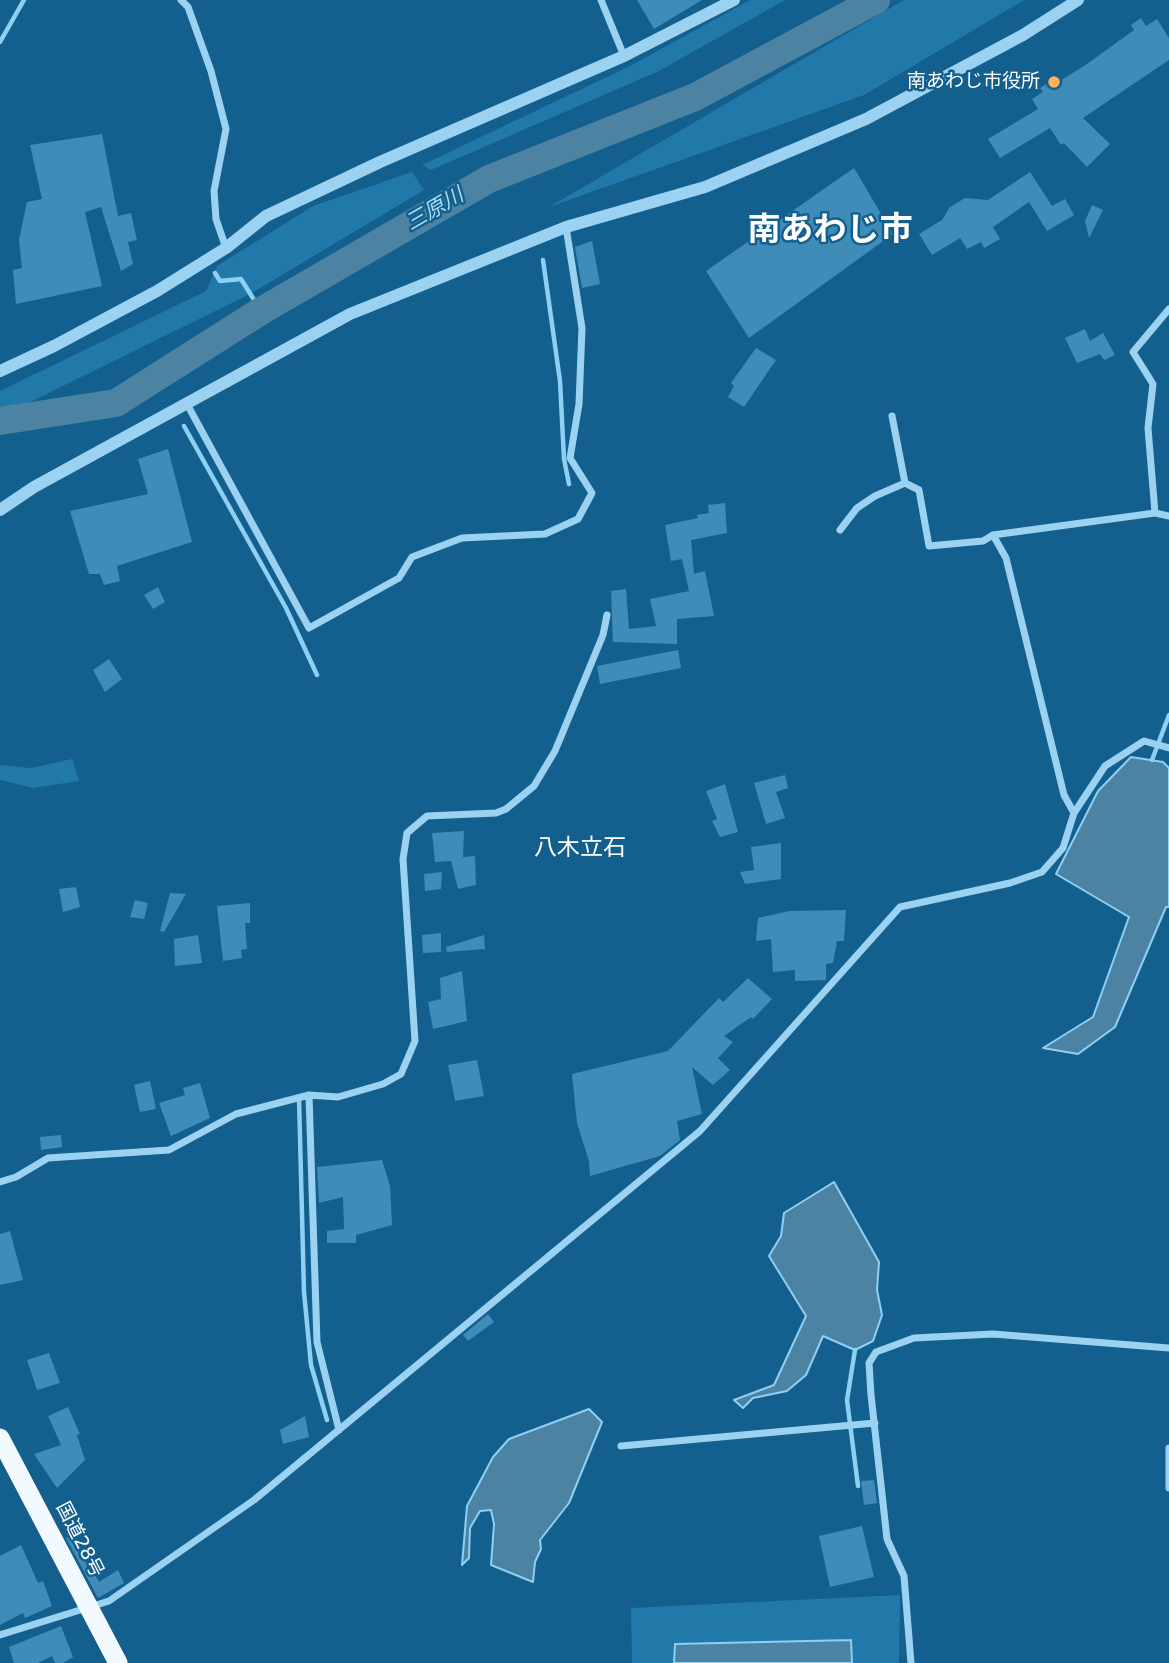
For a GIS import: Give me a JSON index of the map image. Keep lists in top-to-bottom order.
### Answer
{
  "streets": {
    "highway": ["国道28号"]
  },
  "districts": ["南あわじ市", "八木立石"],
  "water": ["三原川"],
  "places": ["南あわじ市役所"]
}
